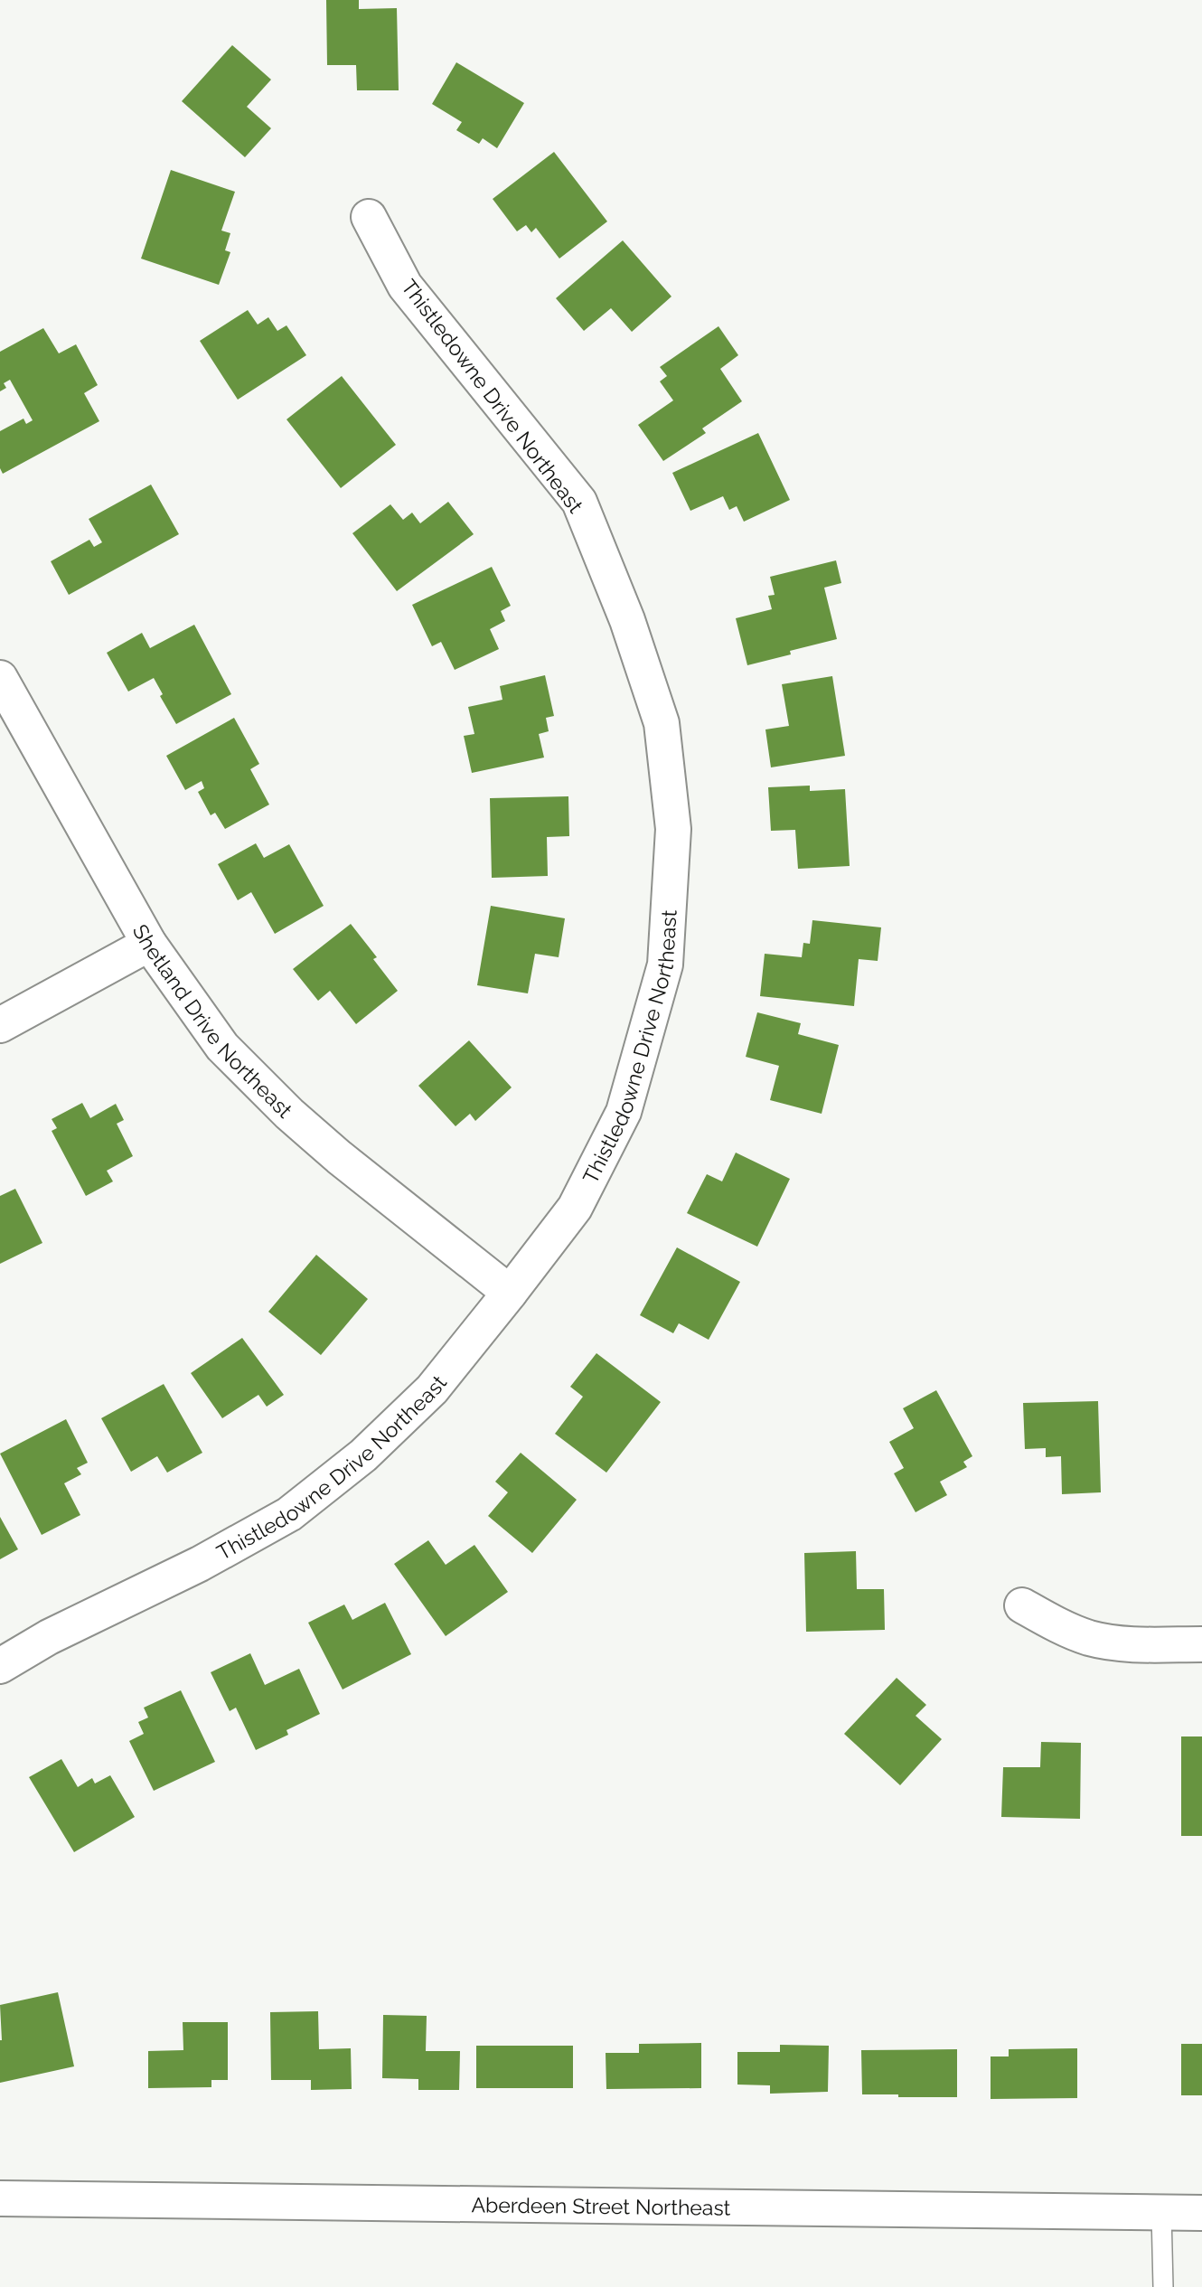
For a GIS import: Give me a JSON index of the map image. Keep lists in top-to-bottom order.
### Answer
{
  "streets": {
    "street": ["Thistledowne Drive Northeast", "Shetland Drive Northeast", "Aberdeen Street Northeast"]
  },
  "crossings": [
    ["Thistledowne Drive Northeast", "Shetland Drive Northeast"]
  ]
}
